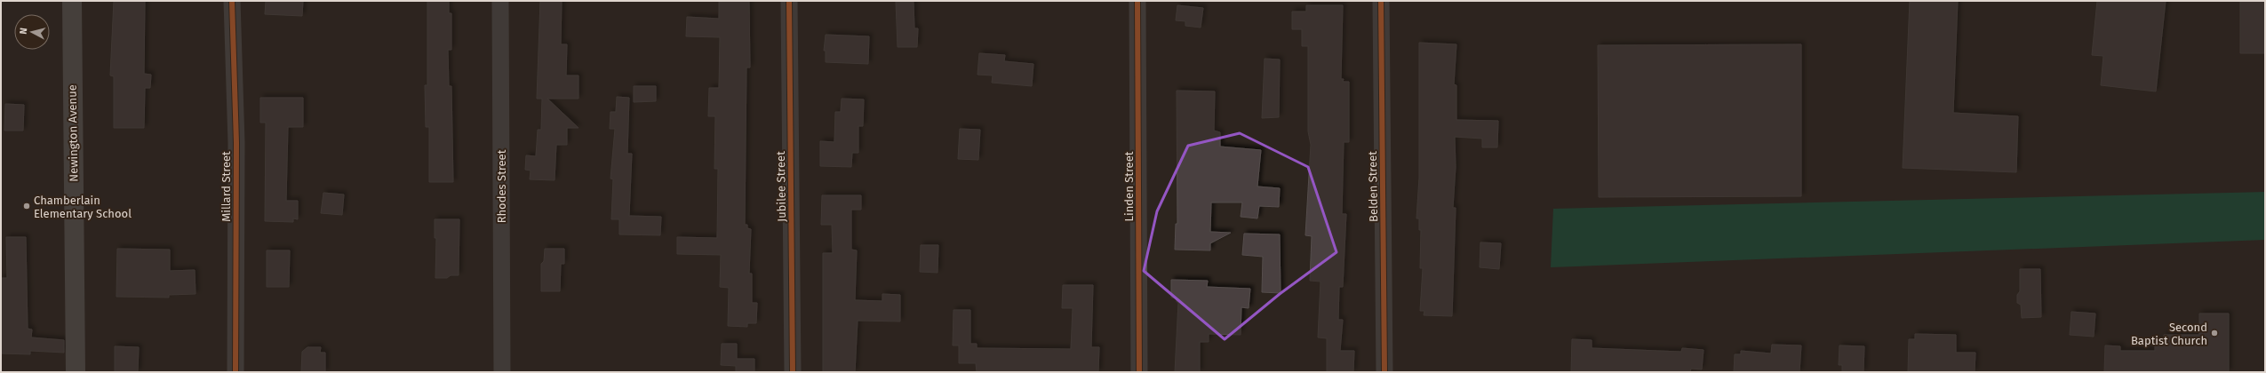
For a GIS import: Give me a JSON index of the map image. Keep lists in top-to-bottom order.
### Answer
{
  "streets": {
    "main road": ["Newington Avenue"],
    "street": [
      "Millard Street",
      "Rhodes Street",
      "Jubilee Street",
      "Linden Street",
      "Belden Street"
    ]
  },
  "places": ["Chamberlain Elementary School", "Second Baptist Church"],
  "north": "left"
}
